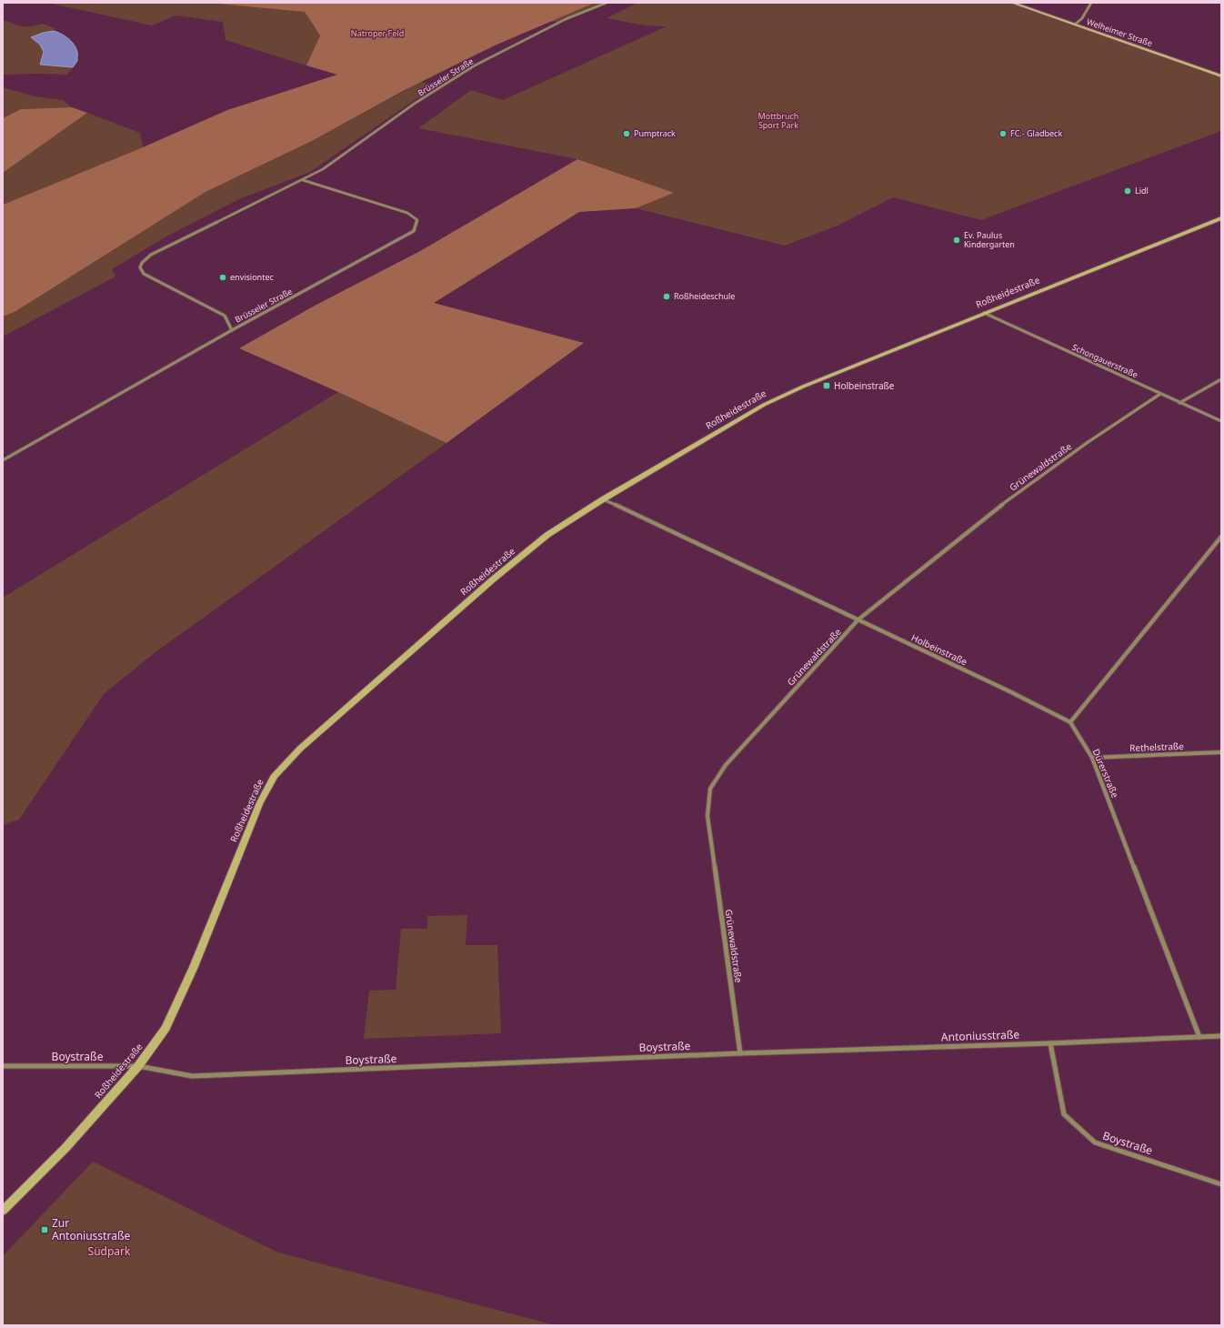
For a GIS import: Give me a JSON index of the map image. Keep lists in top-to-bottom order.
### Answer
{
  "streets": {
    "street": [
      "Welheimer Straße",
      "Brüsseler Straße",
      "Roßheidestraße",
      "Schongauerstraße",
      "Grünewaldstraße",
      "Holbeinstraße",
      "Rethelstraße",
      "Dürerstraße",
      "Antoniusstraße",
      "Boystraße"
    ]
  },
  "crossings": [
    ["Roßheidestraße", "Schongauerstraße"],
    ["Roßheidestraße", "Holbeinstraße"],
    ["Roßheidestraße", "Boystraße"],
    ["Schongauerstraße", "Grünewaldstraße"],
    ["Grünewaldstraße", "Holbeinstraße"],
    ["Grünewaldstraße", "Antoniusstraße"],
    ["Grünewaldstraße", "Boystraße"],
    ["Holbeinstraße", "Dürerstraße"],
    ["Rethelstraße", "Dürerstraße"],
    ["Dürerstraße", "Antoniusstraße"],
    ["Antoniusstraße", "Boystraße"]
  ],
  "parks": ["Natroper Feld", "Mottbruch Sport Park", "Südpark"],
  "places": {
    "other": [
      "Pumptrack",
      "FC.- Gladbeck",
      "Lidl",
      "Ev. Paulus Kindergarten",
      "envisiontec",
      "Roßheideschule"
    ],
    "transit": ["Holbeinstraße", "Zur Antoniusstraße"]
  }
}
